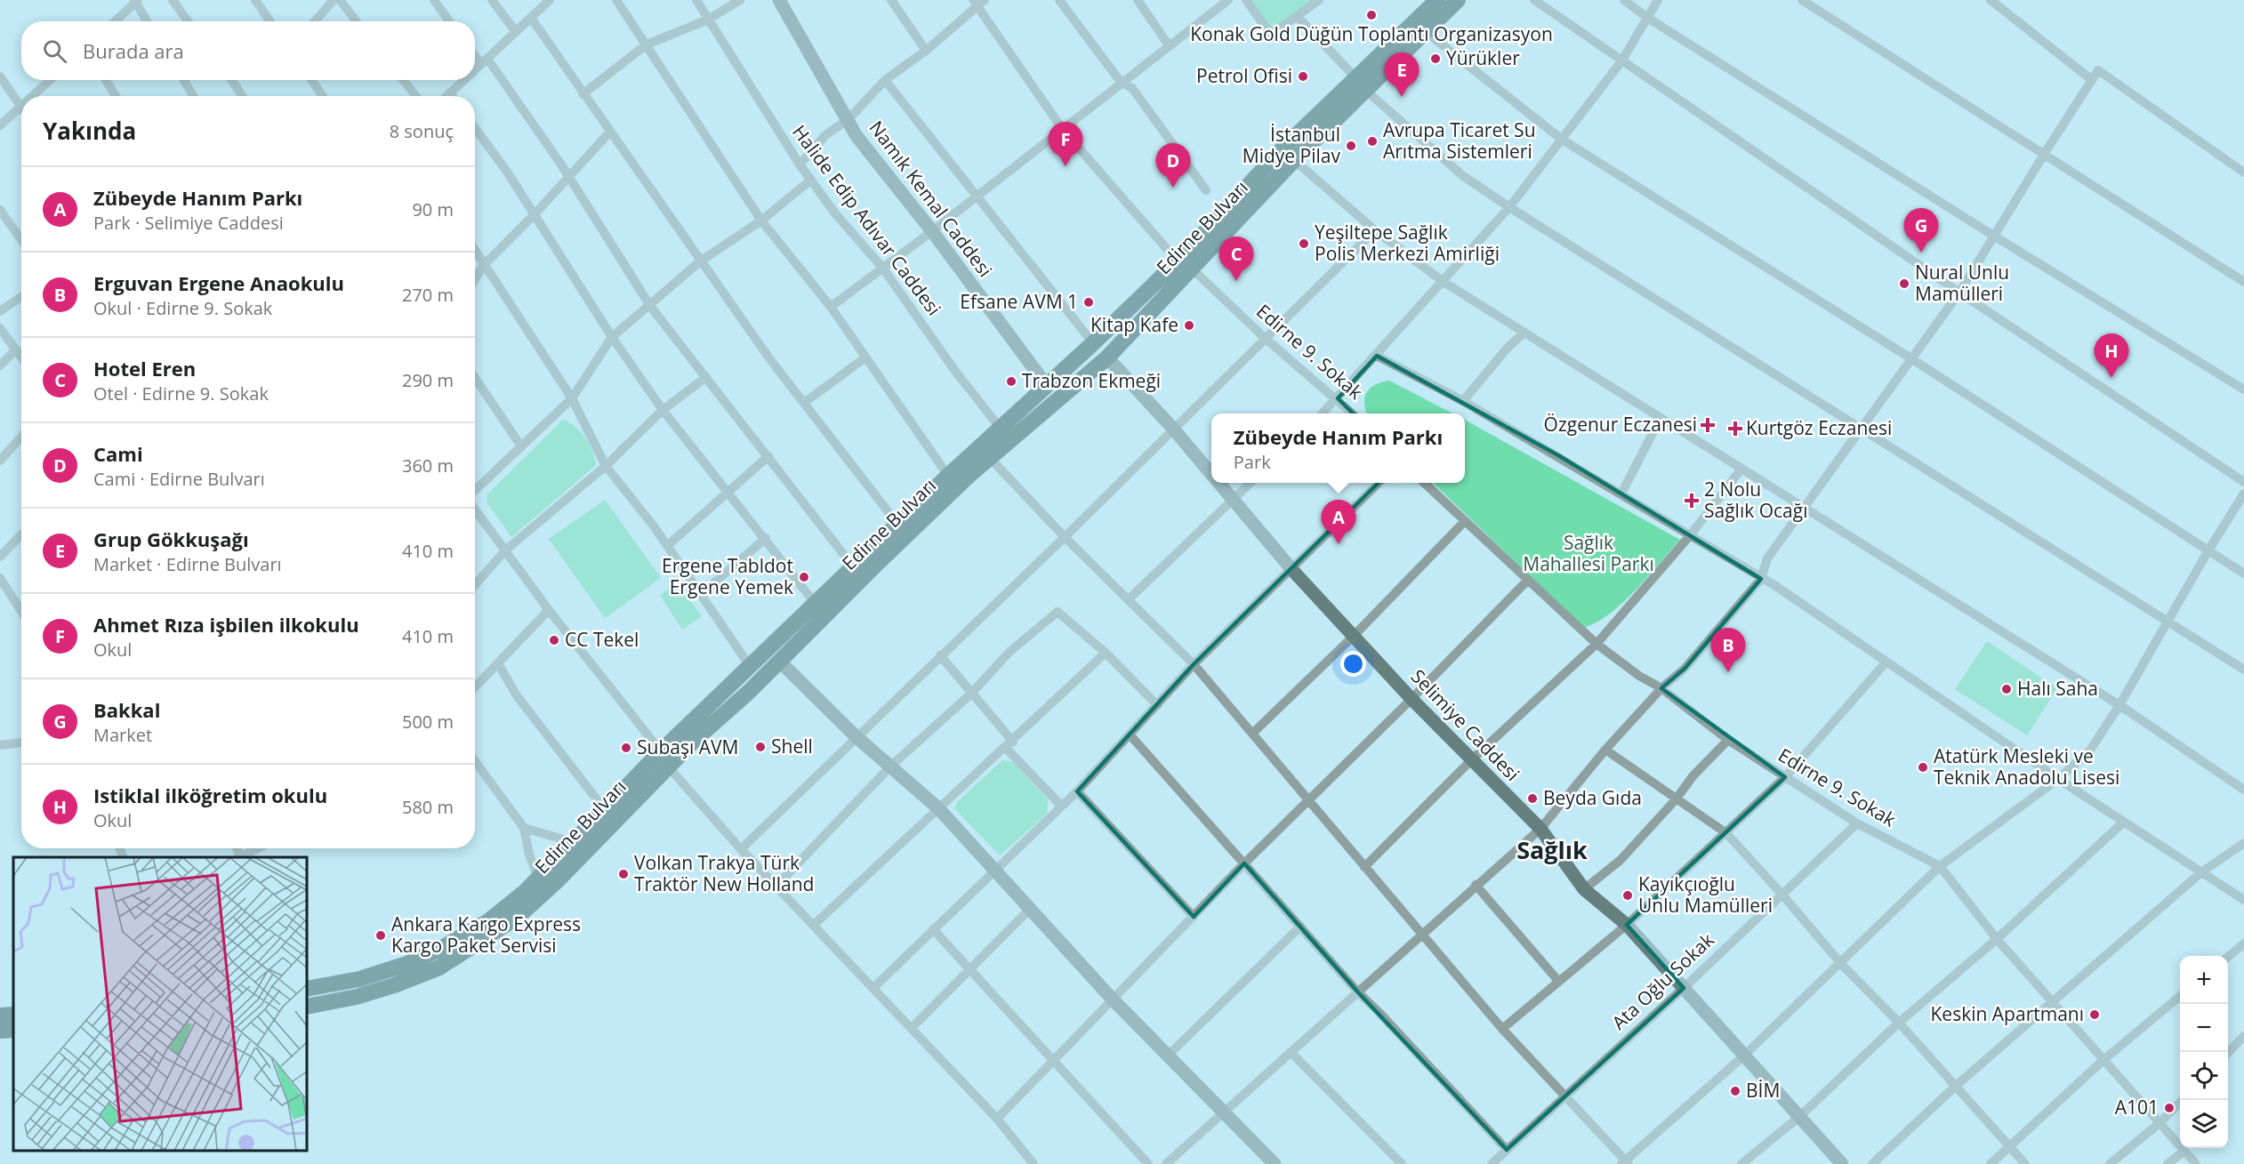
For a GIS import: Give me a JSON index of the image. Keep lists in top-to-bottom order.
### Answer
{
  "streets": {
    "highway": ["Edirne Bulvarı"],
    "street": [
      "Namık Kemal Caddesi",
      "Halide Edip Adıvar Caddesi",
      "Edirne 9. Sokak",
      "Selimiye Caddesi",
      "Ata Oğlu Sokak"
    ]
  },
  "crossings": [
    ["Namık Kemal Caddesi", "Edirne Bulvarı"],
    ["Halide Edip Adıvar Caddesi", "Edirne Bulvarı"],
    ["Edirne Bulvarı", "Edirne 9. Sokak"],
    ["Edirne Bulvarı", "Selimiye Caddesi"],
    ["Edirne 9. Sokak", "Ata Oğlu Sokak"],
    ["Selimiye Caddesi", "Ata Oğlu Sokak"]
  ],
  "districts": ["Sağlık"],
  "parks": ["Sağlık Mahallesi Parkı"],
  "places": {
    "other": [
      "Konak Gold Düğün Toplantı Organizasyon",
      "Yürükler",
      "Petrol Ofisi",
      "Avrupa Ticaret Su Arıtma Sistemleri",
      "İstanbul Midye Pilav",
      "Yeşiltepe Sağlık Polis Merkezi Amirliği",
      "Nural Unlu Mamülleri",
      "Efsane AVM 1",
      "Kitap Kafe",
      "Trabzon Ekmeği",
      "Ergene Tabldot Ergene Yemek",
      "CC Tekel",
      "Halı Saha",
      "Shell",
      "Subaşı AVM",
      "Atatürk Mesleki ve Teknik Anadolu Lisesi",
      "Beyda Gıda",
      "Volkan Trakya Türk Traktör New Holland",
      "Kayıkçıoğlu Unlu Mamülleri",
      "Ankara Kargo Express Kargo Paket Servisi",
      "Keskin Apartmanı",
      "BİM",
      "A101"
    ],
    "health": ["Özgenur Eczanesi", "Kurtgöz Eczanesi", "2 Nolu Sağlık Ocağı"]
  },
  "page": {
    "search": "Burada ara",
    "pins": [
      "E",
      "F",
      "D",
      "G",
      "C",
      "H",
      "A",
      "B"
    ],
    "heading": ["Yakında", "8 sonuç"],
    "list": [
      {
        "mark": "A",
        "name": "Zübeyde Hanım Parkı",
        "note": "Park · Selimiye Caddesi",
        "value": "90 m"
      },
      {
        "mark": "B",
        "name": "Erguvan Ergene Anaokulu",
        "note": "Okul · Edirne 9. Sokak",
        "value": "270 m"
      },
      {
        "mark": "C",
        "name": "Hotel Eren",
        "note": "Otel · Edirne 9. Sokak",
        "value": "290 m"
      },
      {
        "mark": "D",
        "name": "Cami",
        "note": "Cami · Edirne Bulvarı",
        "value": "360 m"
      },
      {
        "mark": "E",
        "name": "Grup Gökkuşağı",
        "note": "Market · Edirne Bulvarı",
        "value": "410 m"
      },
      {
        "mark": "F",
        "name": "Ahmet Rıza işbilen ilkokulu",
        "note": "Okul",
        "value": "410 m"
      },
      {
        "mark": "G",
        "name": "Bakkal",
        "note": "Market",
        "value": "500 m"
      },
      {
        "mark": "H",
        "name": "Istiklal ilköğretim okulu",
        "note": "Okul",
        "value": "580 m"
      }
    ],
    "popup": ["Zübeyde Hanım Parkı", "Park"],
    "map_buttons": ["+", "−"]
  }
}
